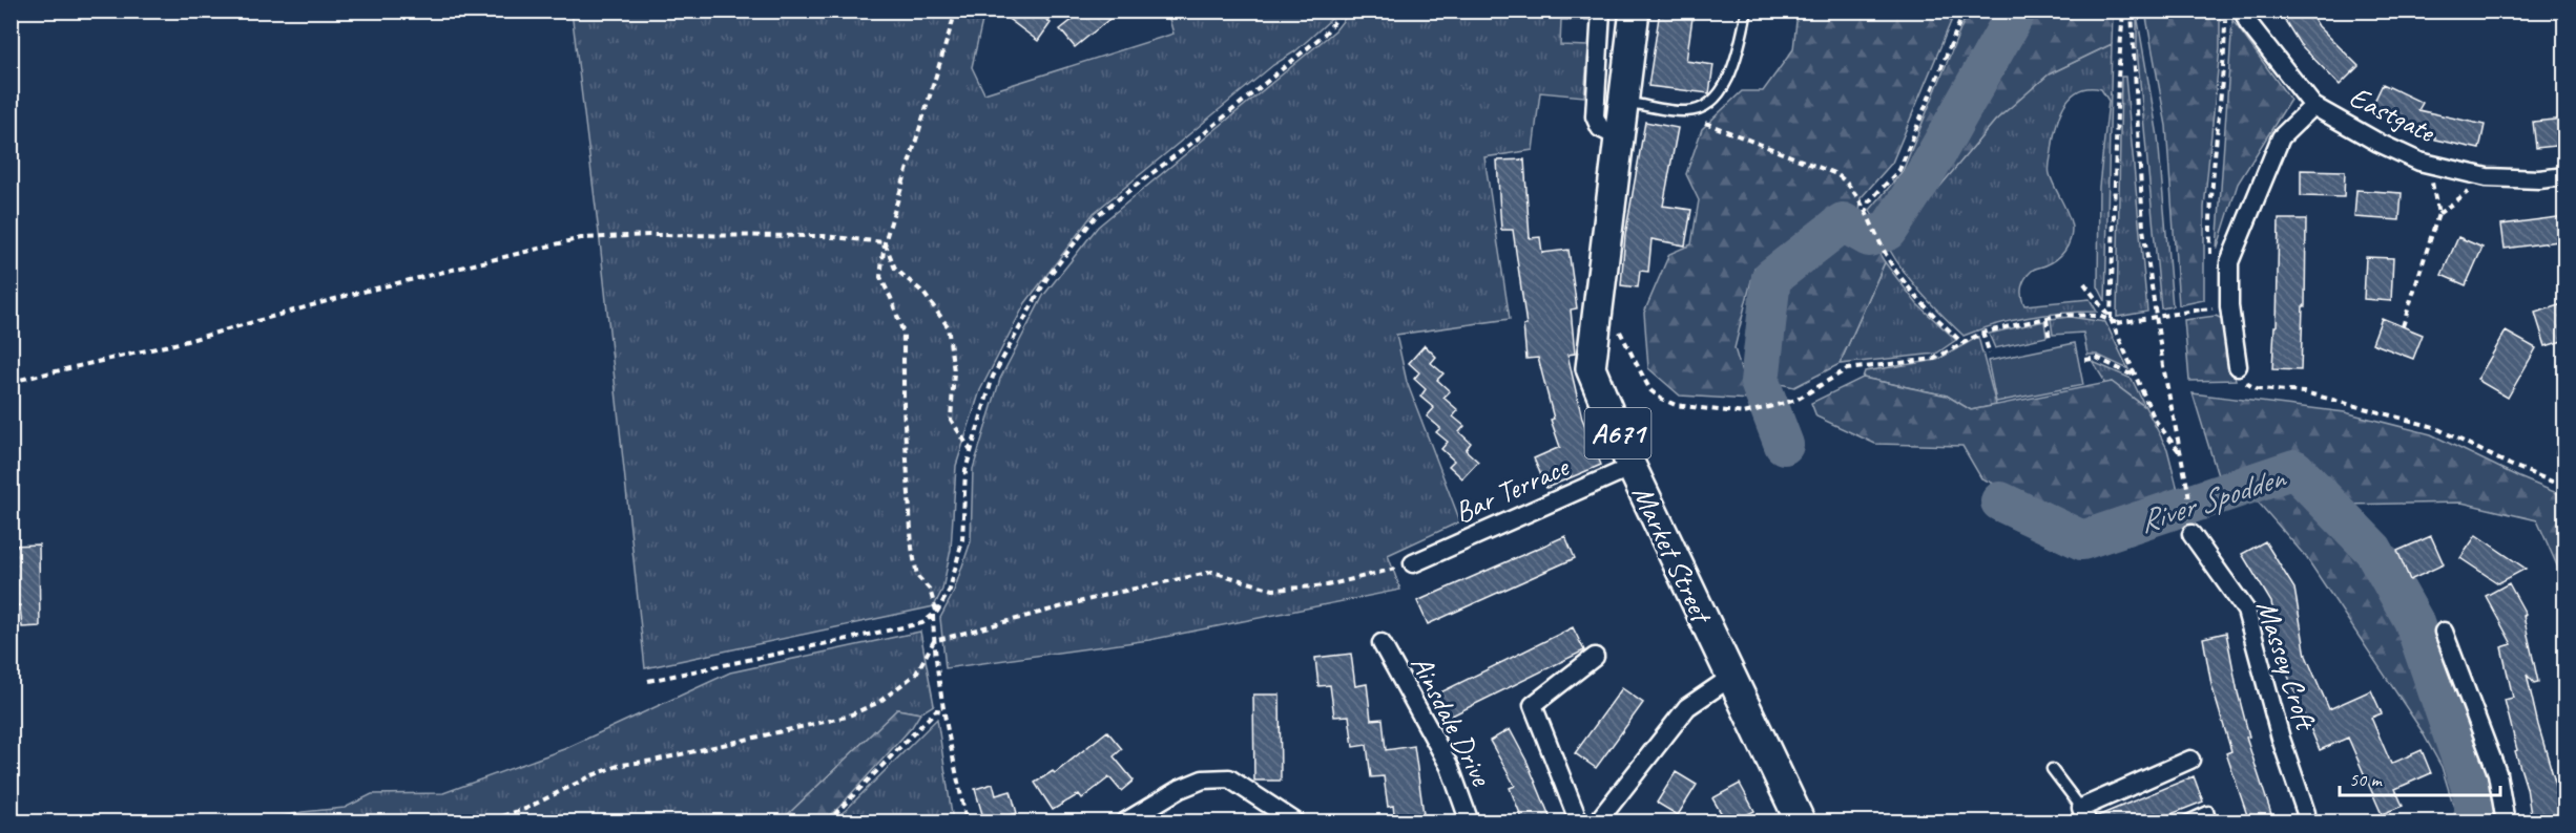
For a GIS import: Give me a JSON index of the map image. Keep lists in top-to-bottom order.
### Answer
{
  "streets": {
    "main road": ["A671", "Market Street"],
    "street": [
      "Eastgate",
      "Bar Terrace",
      "Massey Croft",
      "Ainsdale Drive"
    ]
  },
  "crossings": [
    ["Bar Terrace", "Market Street"]
  ],
  "water": ["River Spodden"],
  "scale_bar": "50 m"
}
